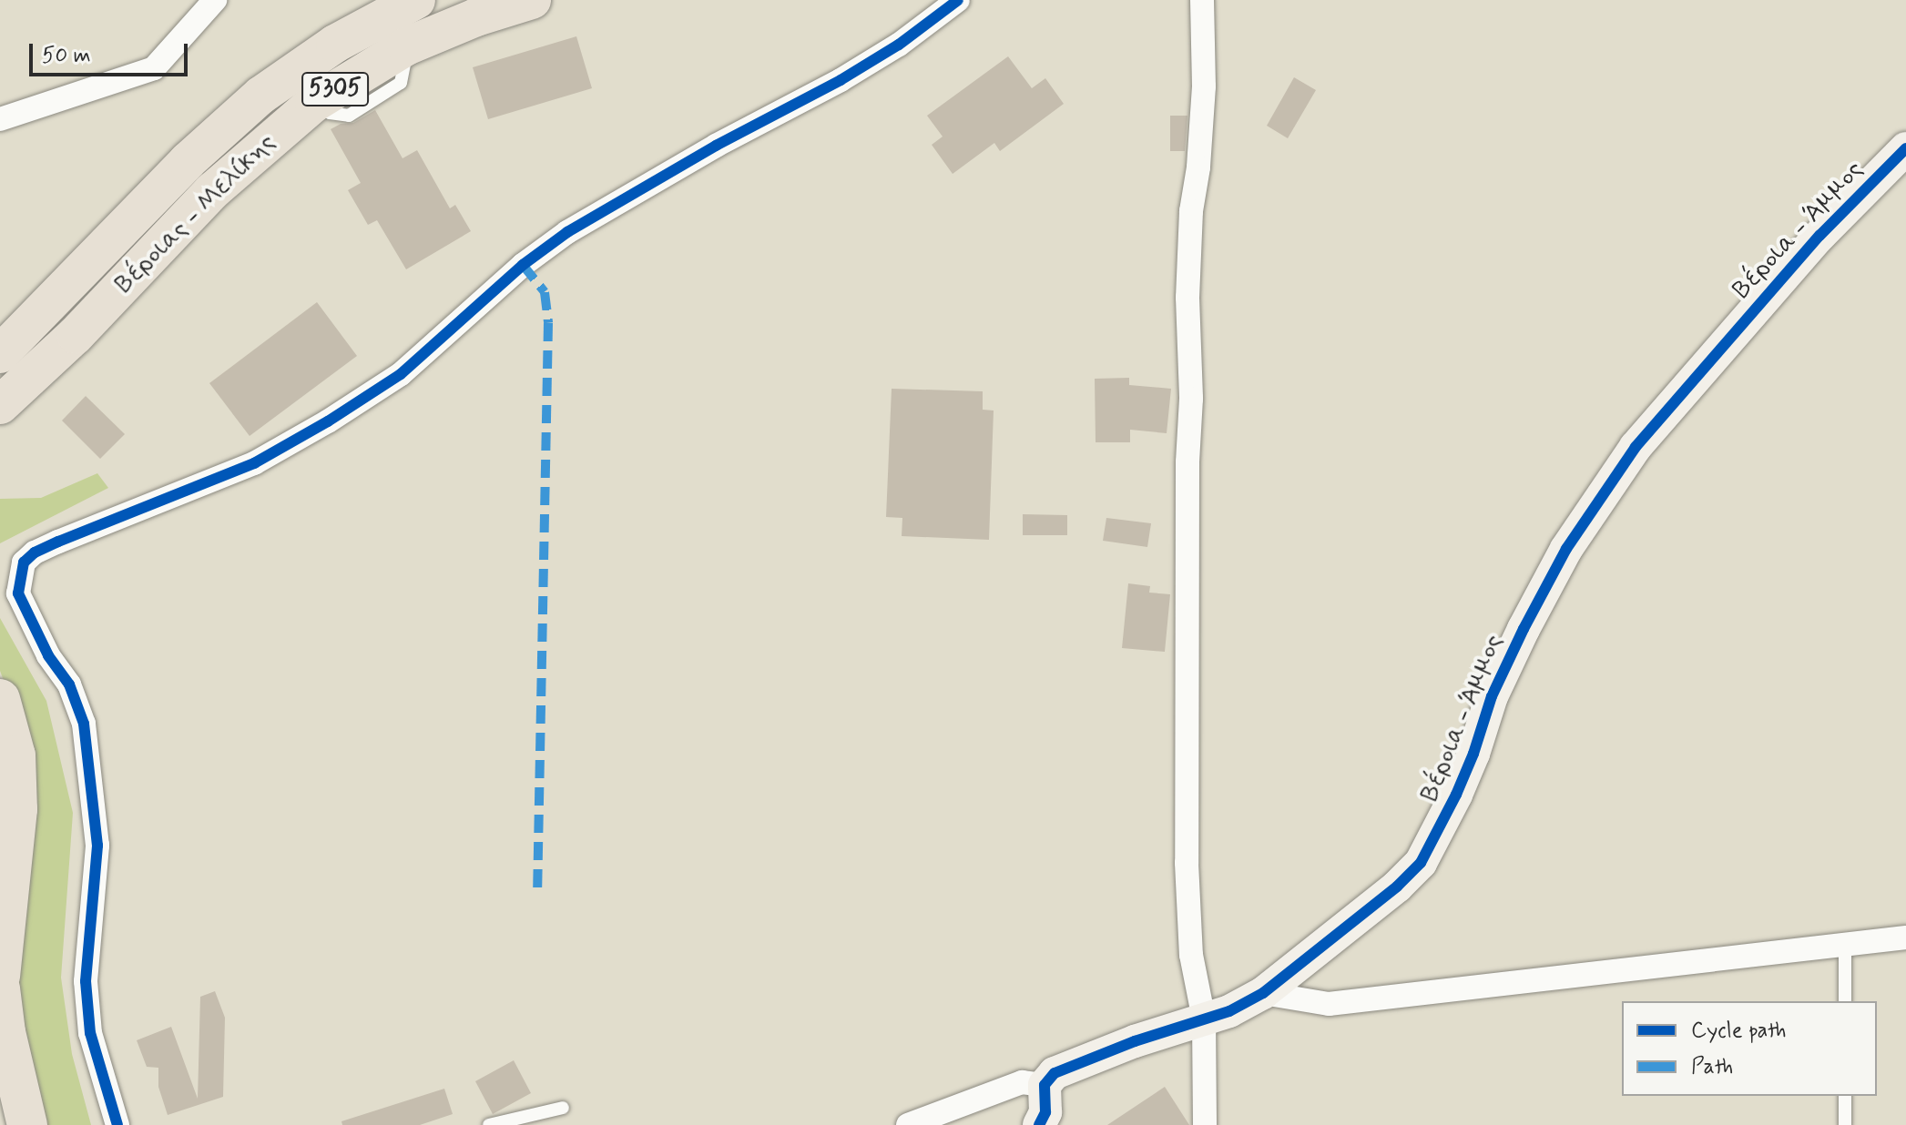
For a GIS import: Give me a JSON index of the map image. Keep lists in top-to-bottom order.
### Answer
{
  "streets": {
    "main road": ["5305", "Βέροιας - Μελίκης"],
    "street": ["Βέροια - Άμμος"]
  },
  "legend": ["Cycle path", "Path"],
  "scale_bar": "50 m"
}
